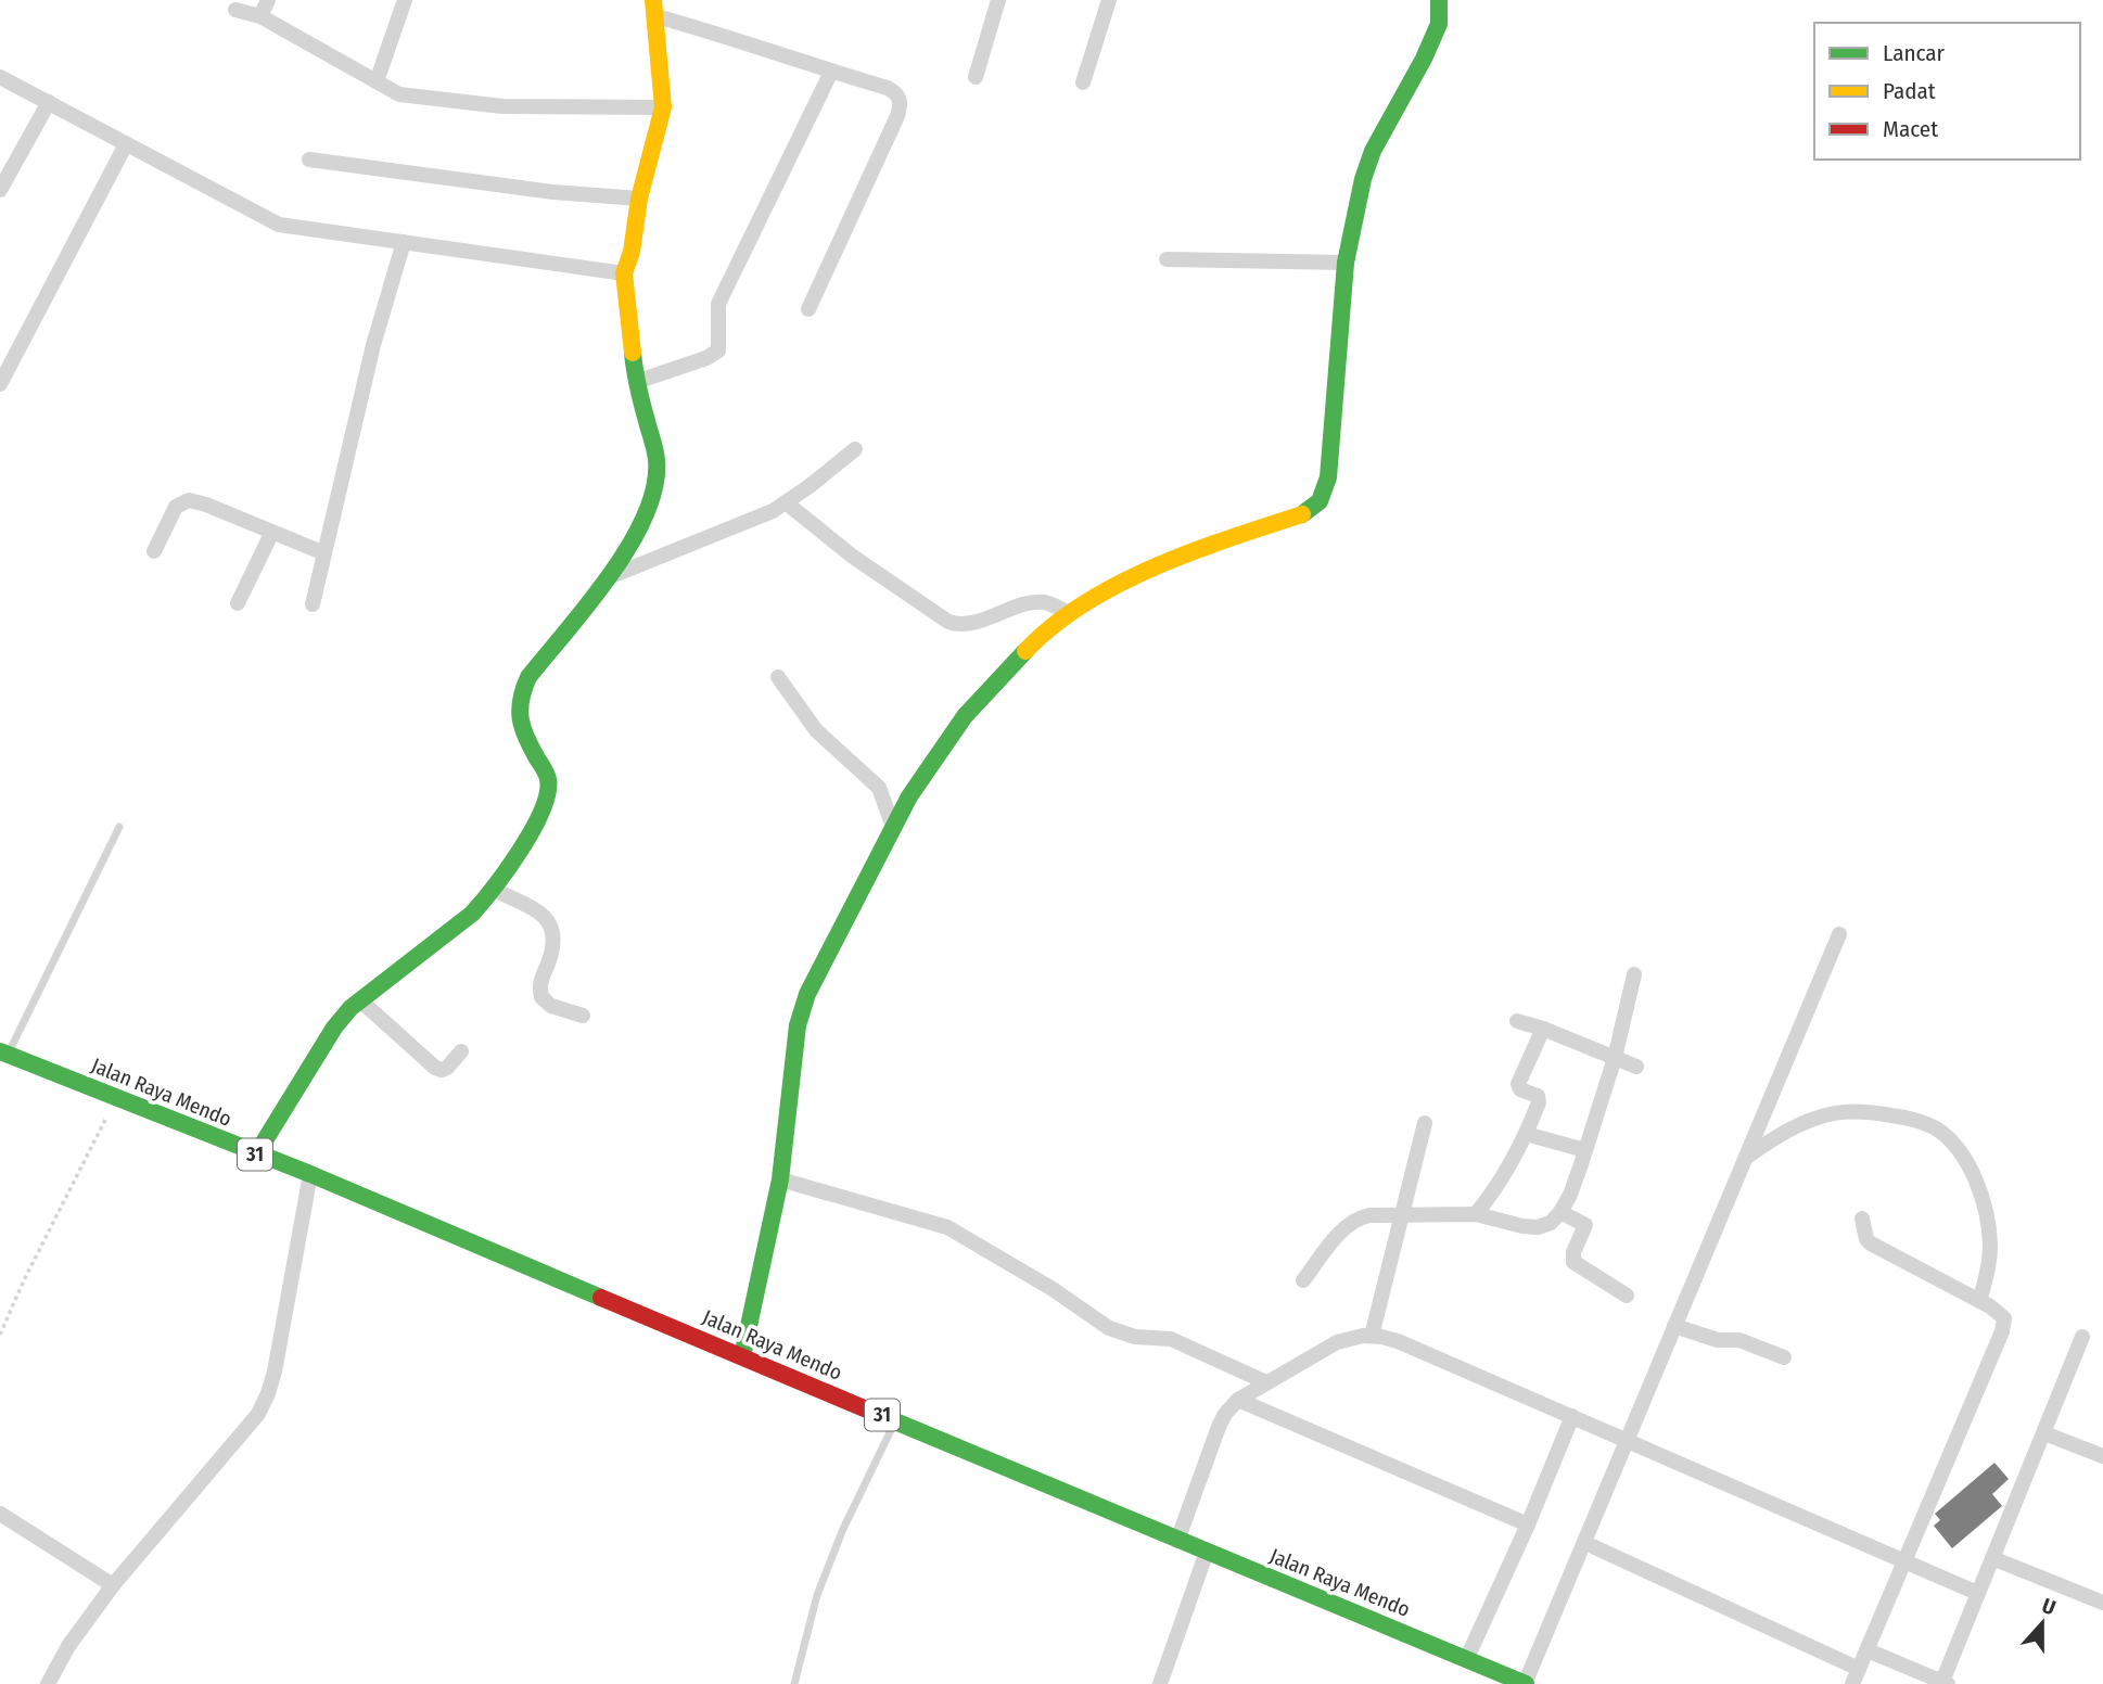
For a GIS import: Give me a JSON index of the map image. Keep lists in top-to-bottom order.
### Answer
{
  "streets": {
    "main road": ["Jalan Raya Mendo", "31"]
  },
  "legend": ["Lancar", "Padat", "Macet"],
  "north": "top"
}
